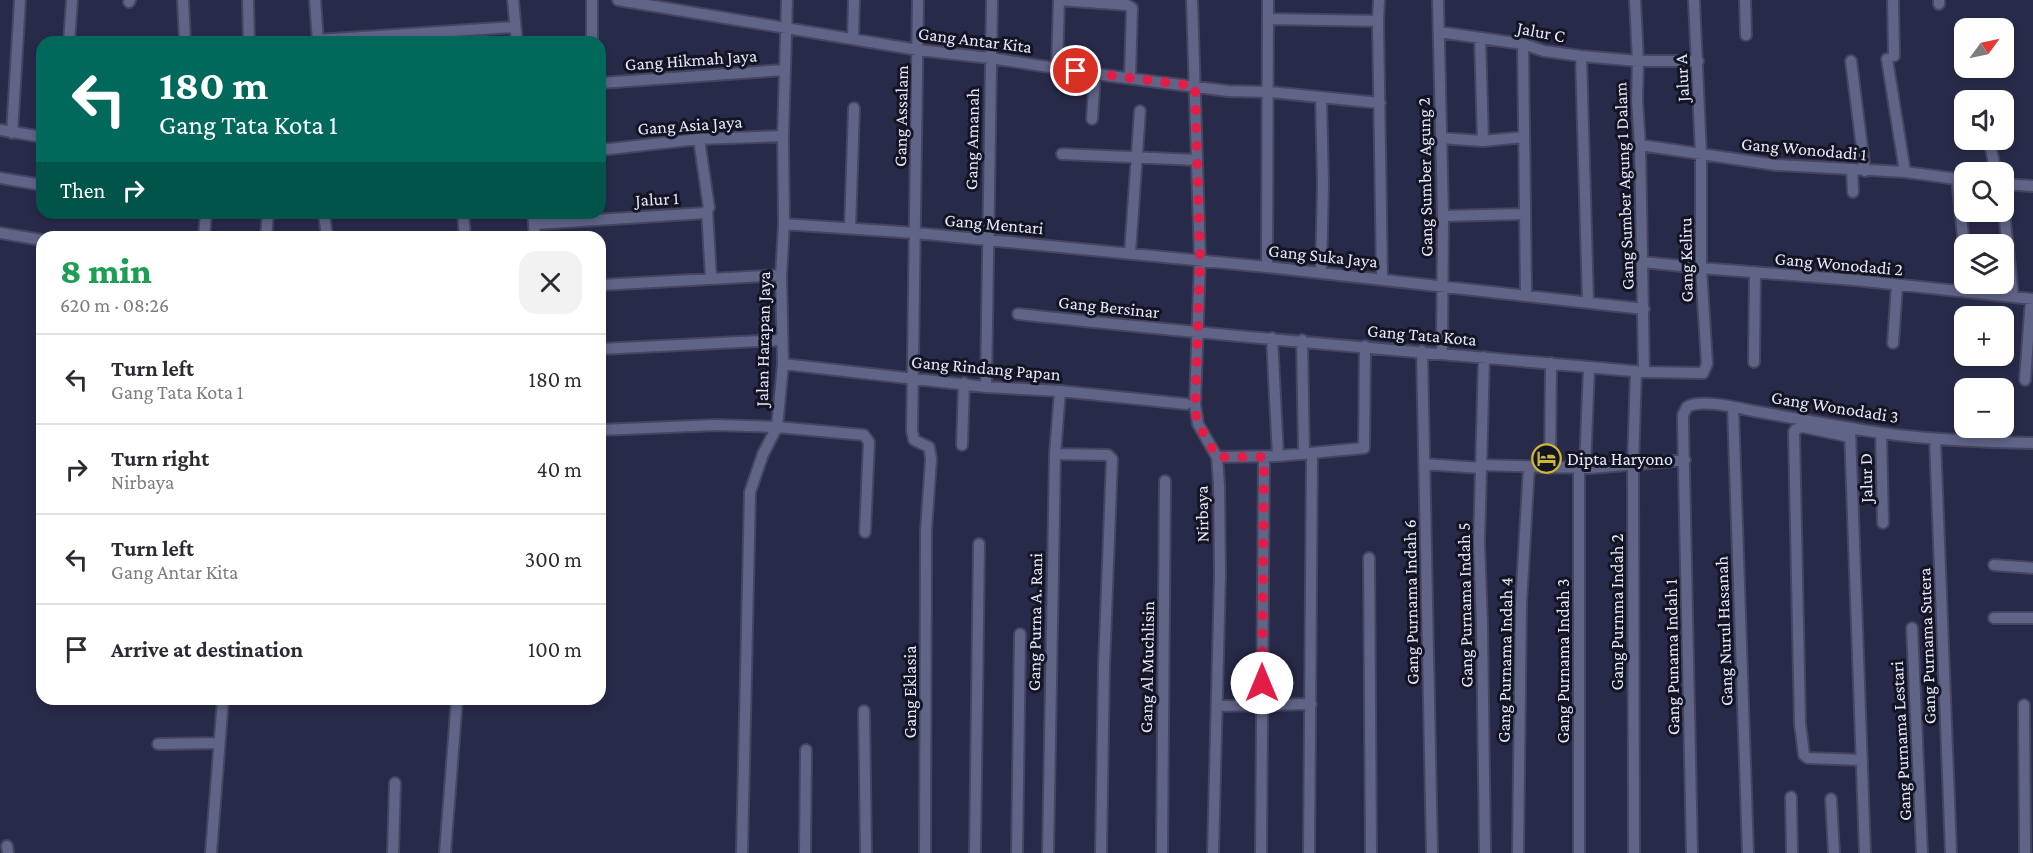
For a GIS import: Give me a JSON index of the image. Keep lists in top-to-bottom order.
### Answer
{
  "streets": {
    "street": [
      "Jalur C",
      "Gang Antar Kita",
      "Gang Hikmah Jaya",
      "Jalur A",
      "Gang Assalam",
      "Gang Asia Jaya",
      "Gang Amanah",
      "Gang Wonodadi 1",
      "Gang Sumber Agung 2",
      "Gang Sumber Agung 1 Dalam",
      "Jalur 1",
      "Gang Mentari",
      "Gang Suka Jaya",
      "Gang Keliru",
      "Gang Wonodadi 2",
      "Gang Bersinar",
      "Gang Tata Kota",
      "Jalan Harapan Jaya",
      "Gang Rindang Papan",
      "Gang Wonodadi 3",
      "Jalur D",
      "Nirbaya",
      "Gang Purnama Indah 6",
      "Gang Purnama Indah 5",
      "Gang Purnma Indah 2",
      "Gang Purna A. Rani",
      "Gang Nurul Hasanah",
      "Gang Purnama Sutera",
      "Gang Punama Indah 1",
      "Gang Purnama Indah 4",
      "Gang Purnama Indah 3",
      "Gang Al Muchlisin",
      "Gang Eklasia",
      "Gang Purnama Lestari"
    ]
  },
  "crossings": [
    ["Jalur C", "Jalur A"],
    ["Jalur C", "Gang Sumber Agung 2"],
    ["Jalur C", "Gang Sumber Agung 1 Dalam"],
    ["Gang Antar Kita", "Gang Assalam"],
    ["Gang Antar Kita", "Gang Amanah"],
    ["Gang Antar Kita", "Jalan Harapan Jaya"],
    ["Gang Antar Kita", "Nirbaya"],
    ["Gang Hikmah Jaya", "Jalan Harapan Jaya"],
    ["Jalur A", "Gang Wonodadi 1"],
    ["Jalur A", "Gang Keliru"],
    ["Gang Assalam", "Gang Mentari"],
    ["Gang Assalam", "Gang Rindang Papan"],
    ["Gang Assalam", "Gang Eklasia"],
    ["Gang Asia Jaya", "Jalan Harapan Jaya"],
    ["Gang Amanah", "Gang Mentari"],
    ["Gang Amanah", "Gang Rindang Papan"],
    ["Gang Wonodadi 1", "Gang Sumber Agung 1 Dalam"],
    ["Gang Wonodadi 1", "Gang Keliru"],
    ["Gang Sumber Agung 2", "Gang Suka Jaya"],
    ["Gang Sumber Agung 2", "Gang Tata Kota"],
    ["Gang Sumber Agung 1 Dalam", "Gang Suka Jaya"],
    ["Gang Sumber Agung 1 Dalam", "Gang Wonodadi 2"],
    ["Gang Sumber Agung 1 Dalam", "Gang Tata Kota"],
    ["Gang Sumber Agung 1 Dalam", "Gang Purnma Indah 2"],
    ["Gang Mentari", "Gang Suka Jaya"],
    ["Gang Mentari", "Jalan Harapan Jaya"],
    ["Gang Mentari", "Nirbaya"],
    ["Gang Suka Jaya", "Nirbaya"],
    ["Gang Keliru", "Gang Wonodadi 2"],
    ["Gang Keliru", "Gang Tata Kota"],
    ["Gang Bersinar", "Gang Tata Kota"],
    ["Gang Bersinar", "Nirbaya"],
    ["Gang Tata Kota", "Nirbaya"],
    ["Gang Tata Kota", "Gang Purnama Indah 6"],
    ["Gang Tata Kota", "Gang Purnama Indah 5"],
    ["Gang Tata Kota", "Gang Purnma Indah 2"],
    ["Gang Tata Kota", "Gang Purnama Indah 3"],
    ["Jalan Harapan Jaya", "Gang Rindang Papan"],
    ["Gang Rindang Papan", "Nirbaya"],
    ["Gang Rindang Papan", "Gang Purna A. Rani"],
    ["Gang Rindang Papan", "Gang Eklasia"],
    ["Gang Wonodadi 3", "Jalur D"],
    ["Gang Wonodadi 3", "Gang Nurul Hasanah"],
    ["Gang Wonodadi 3", "Gang Purnama Sutera"],
    ["Gang Wonodadi 3", "Gang Punama Indah 1"]
  ],
  "places": {
    "hotel": ["Dipta Haryono"]
  },
  "north": "top right",
  "page": {
    "map_buttons": ["+", "−"],
    "turn": ["180 m", "Gang Tata Kota 1"],
    "then": "Then",
    "heading": ["8 min", "620 m · 08:26"],
    "list": [
      {
        "name": "Turn left",
        "note": "Gang Tata Kota 1",
        "value": "180 m"
      },
      {
        "name": "Turn right",
        "note": "Nirbaya",
        "value": "40 m"
      },
      {
        "name": "Turn left",
        "note": "Gang Antar Kita",
        "value": "300 m"
      },
      {
        "name": "Arrive at destination",
        "value": "100 m"
      }
    ]
  }
}
